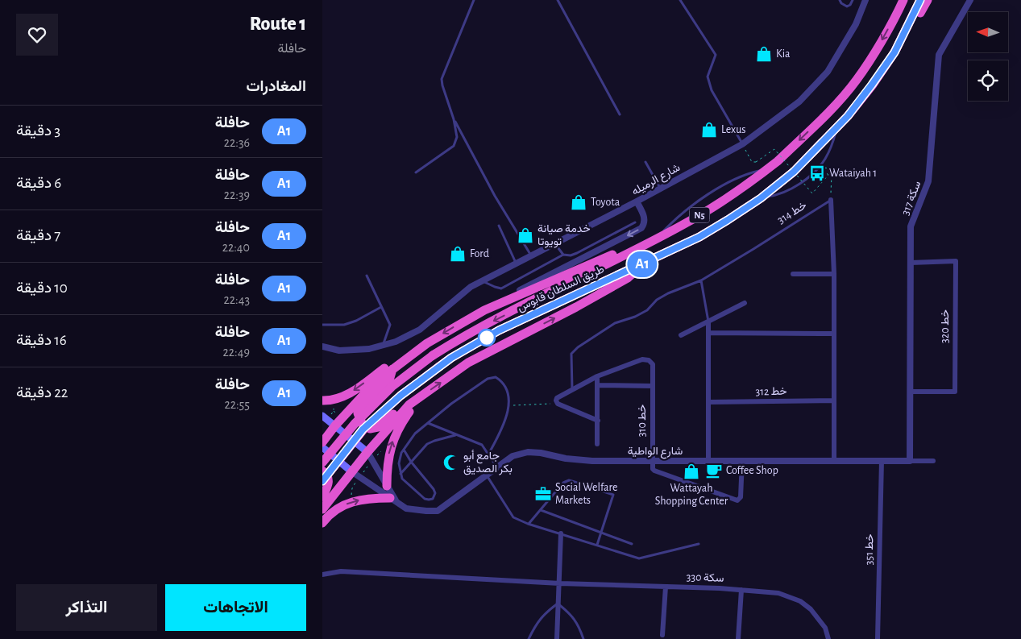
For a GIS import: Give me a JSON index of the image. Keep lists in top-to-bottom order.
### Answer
{
  "streets": {
    "highway": ["N5", "طريق السلطان قابوس"],
    "street": [
      "شارع الرميله",
      "سكة 317",
      "خط 320",
      "خط 312",
      "خط 310",
      "شارع الواطية",
      "خط 351",
      "سكة 330"
    ],
    "lane": ["خط 314"]
  },
  "crossings": [
    ["سكة 317", "خط 320"],
    ["سكة 317", "شارع الواطية"],
    ["خط 310", "شارع الواطية"],
    ["شارع الواطية", "خط 351"]
  ],
  "places": {
    "shop": [
      "Kia",
      "Lexus",
      "Toyota",
      "خدمة صيانة تويوتا",
      "Ford",
      "Wattayah Shopping Center"
    ],
    "bus stop": ["Wataiyah 1"],
    "mosque": ["جامع أبو بكر الصديق"],
    "cafe": ["Coffee Shop"],
    "office": ["Social Welfare Markets"]
  },
  "lines": ["bus line A1"],
  "north": "left",
  "page": {
    "on_map": "A1",
    "heading": [
      ["Route 1", "حافلة"],
      "المغادرات"
    ],
    "list": [
      {
        "mark": "A1",
        "name": "حافلة",
        "note": "22:36",
        "value": "3 دقيقة"
      },
      {
        "mark": "A1",
        "name": "حافلة",
        "note": "22:39",
        "value": "6 دقيقة"
      },
      {
        "mark": "A1",
        "name": "حافلة",
        "note": "22:40",
        "value": "7 دقيقة"
      },
      {
        "mark": "A1",
        "name": "حافلة",
        "note": "22:43",
        "value": "10 دقيقة"
      },
      {
        "mark": "A1",
        "name": "حافلة",
        "note": "22:49",
        "value": "16 دقيقة"
      },
      {
        "mark": "A1",
        "name": "حافلة",
        "note": "22:55",
        "value": "22 دقيقة"
      }
    ],
    "buttons": ["الاتجاهات", "التذاكر"]
  }
}
